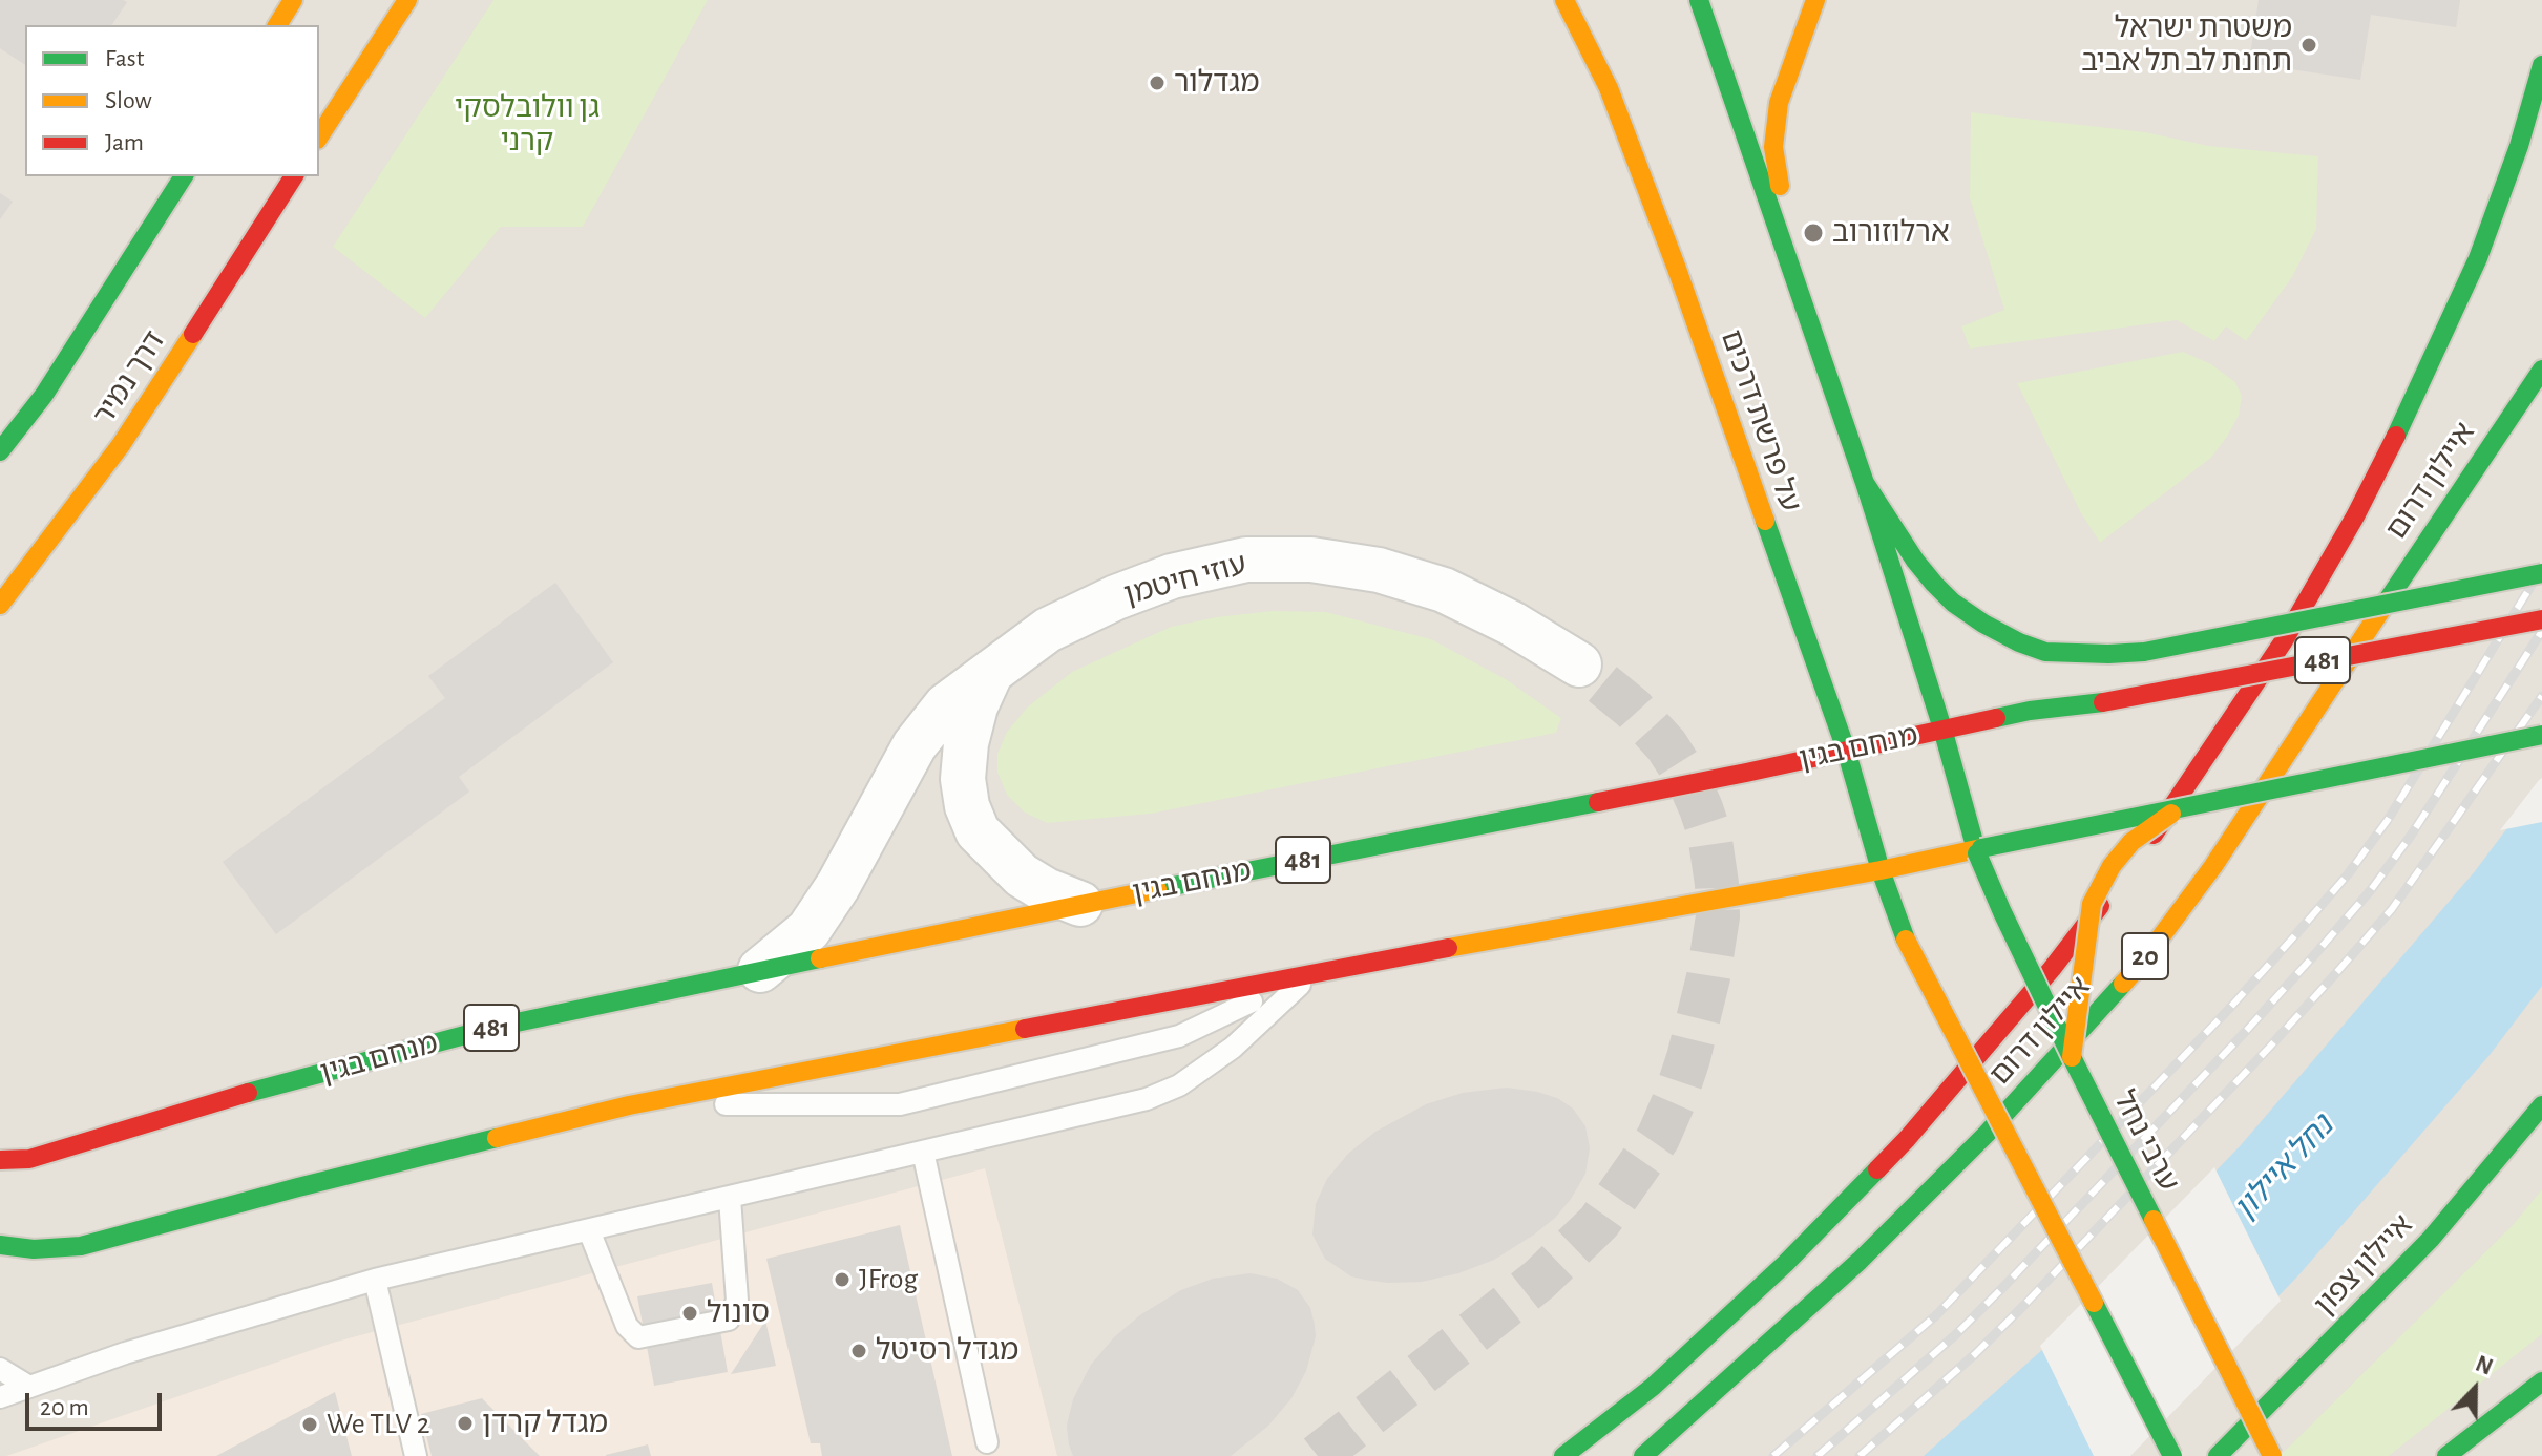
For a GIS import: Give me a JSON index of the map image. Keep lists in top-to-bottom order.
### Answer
{
  "streets": {
    "main road": [
      "דרך נמיר",
      "על פרשת דרכים",
      "איילון דרום",
      "481",
      "מנחם בגין",
      "20",
      "ערבי נחל",
      "איילון צפון"
    ],
    "street": ["עוזי חיטמן"]
  },
  "crossings": [
    ["על פרשת דרכים", "מנחם בגין"],
    ["עוזי חיטמן", "מנחם בגין"]
  ],
  "water": ["נחל איילון"],
  "parks": ["גן וולובלסקי קרני"],
  "places": [
    "משטרת ישראל תחנת לב תל אביב",
    "מגדלור",
    "ארלוזורוב",
    "JFrog",
    "סונול",
    "מגדל רסיטל",
    "מגדל קרדן",
    "We TLV 2"
  ],
  "legend": ["Fast", "Slow", "Jam"],
  "scale_bar": "20 m",
  "north": "top"
}
